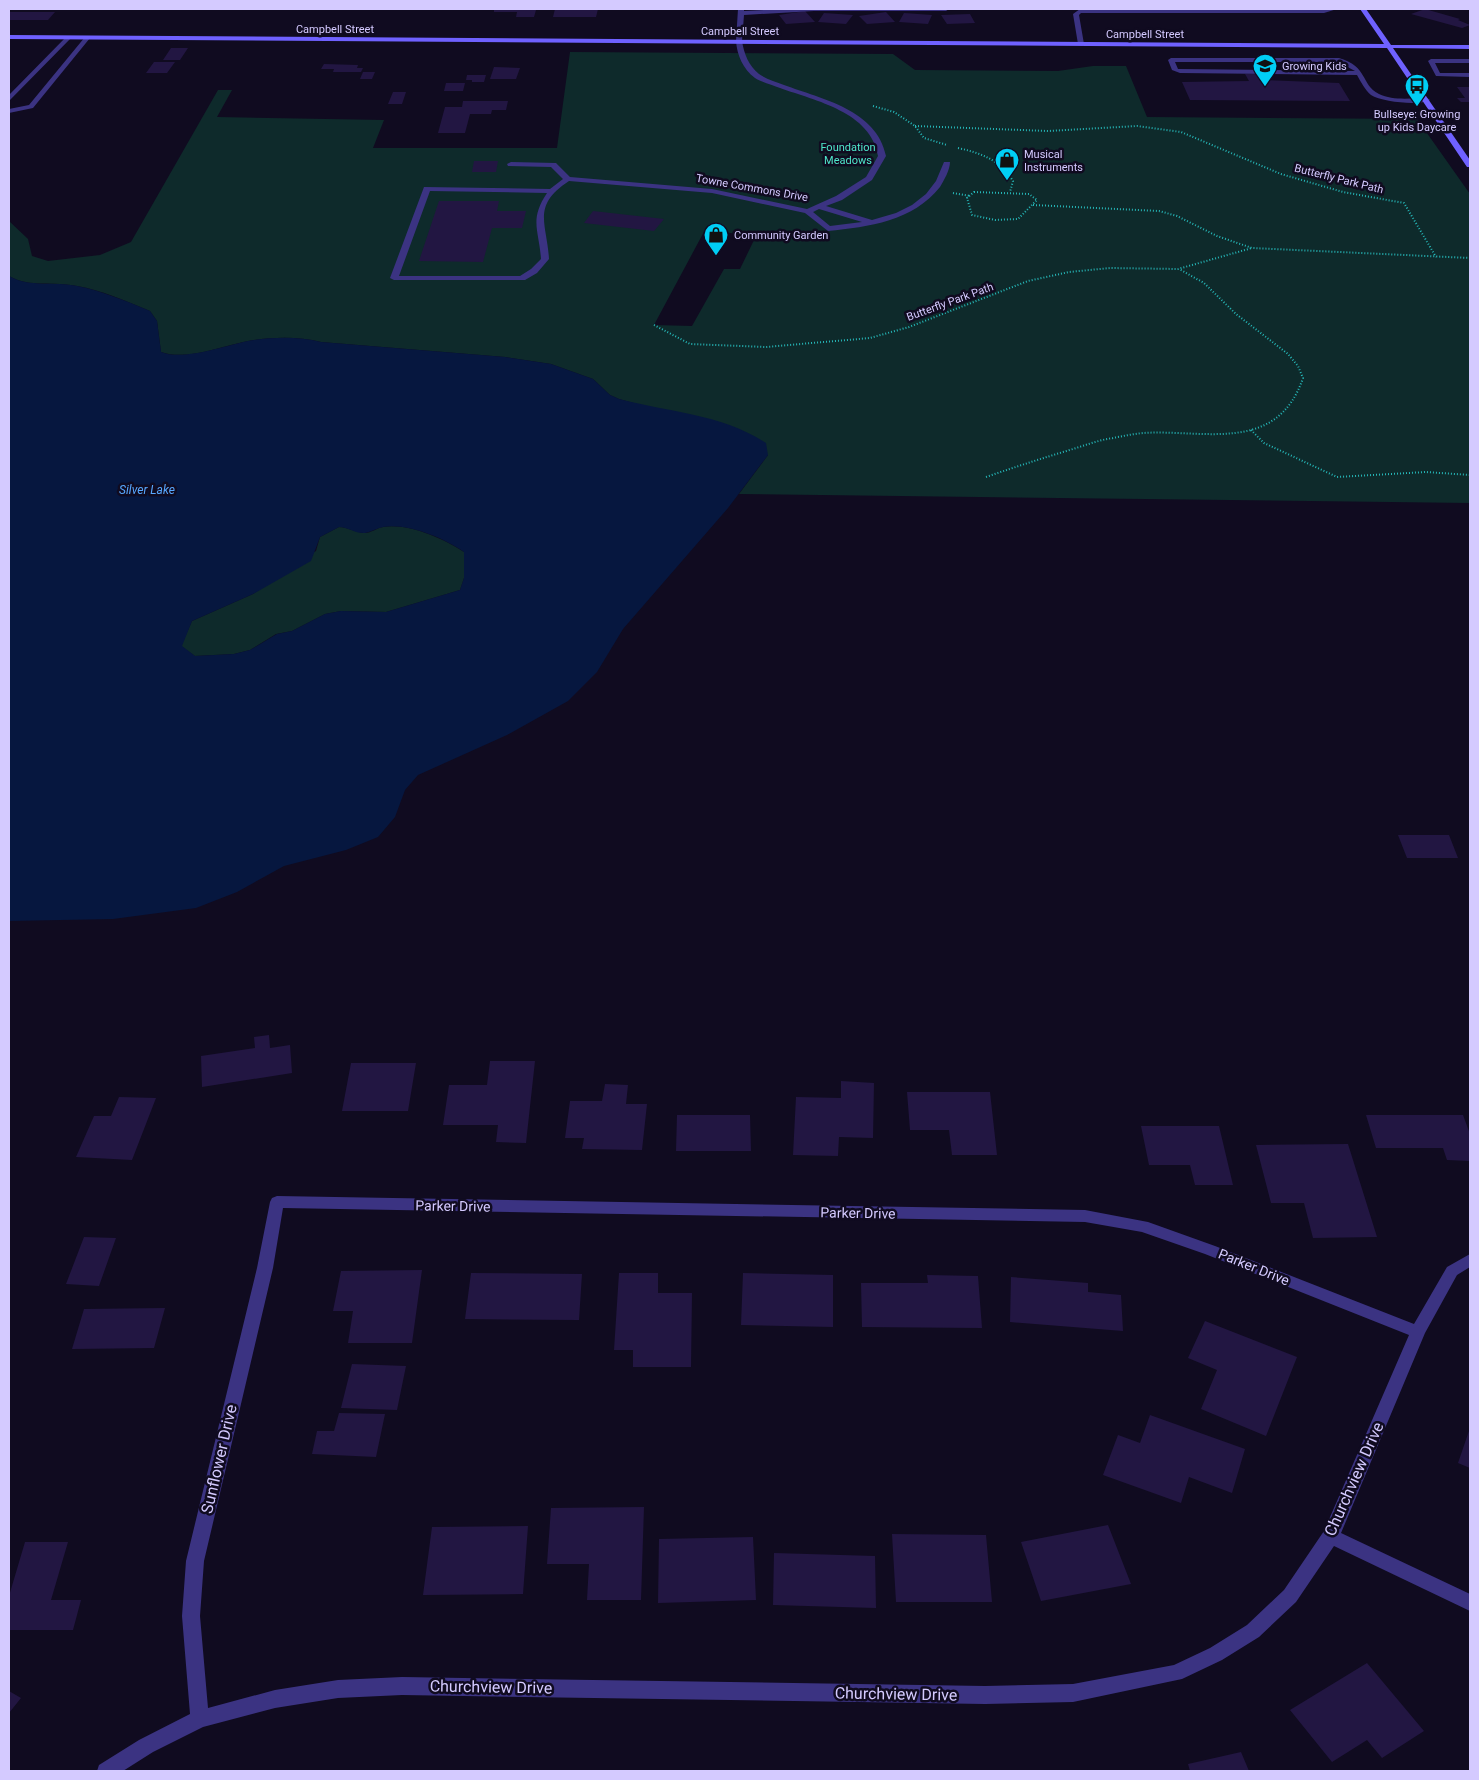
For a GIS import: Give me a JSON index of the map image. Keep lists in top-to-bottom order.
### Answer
{
  "streets": {
    "main road": ["Campbell Street"],
    "street": [
      "Towne Commons Drive",
      "Parker Drive",
      "Sunflower Drive",
      "Churchview Drive"
    ],
    "path": ["Butterfly Park Path"]
  },
  "crossings": [
    ["Campbell Street", "Towne Commons Drive"],
    ["Parker Drive", "Sunflower Drive"],
    ["Parker Drive", "Churchview Drive"],
    ["Sunflower Drive", "Churchview Drive"]
  ],
  "water": ["Silver Lake"],
  "parks": ["Foundation Meadows"],
  "places": {
    "school or university": ["Growing Kids"],
    "bus stop": ["Bullseye: Growing up Kids Daycare"],
    "shop": ["Musical Instruments", "Community Garden"]
  }
}
